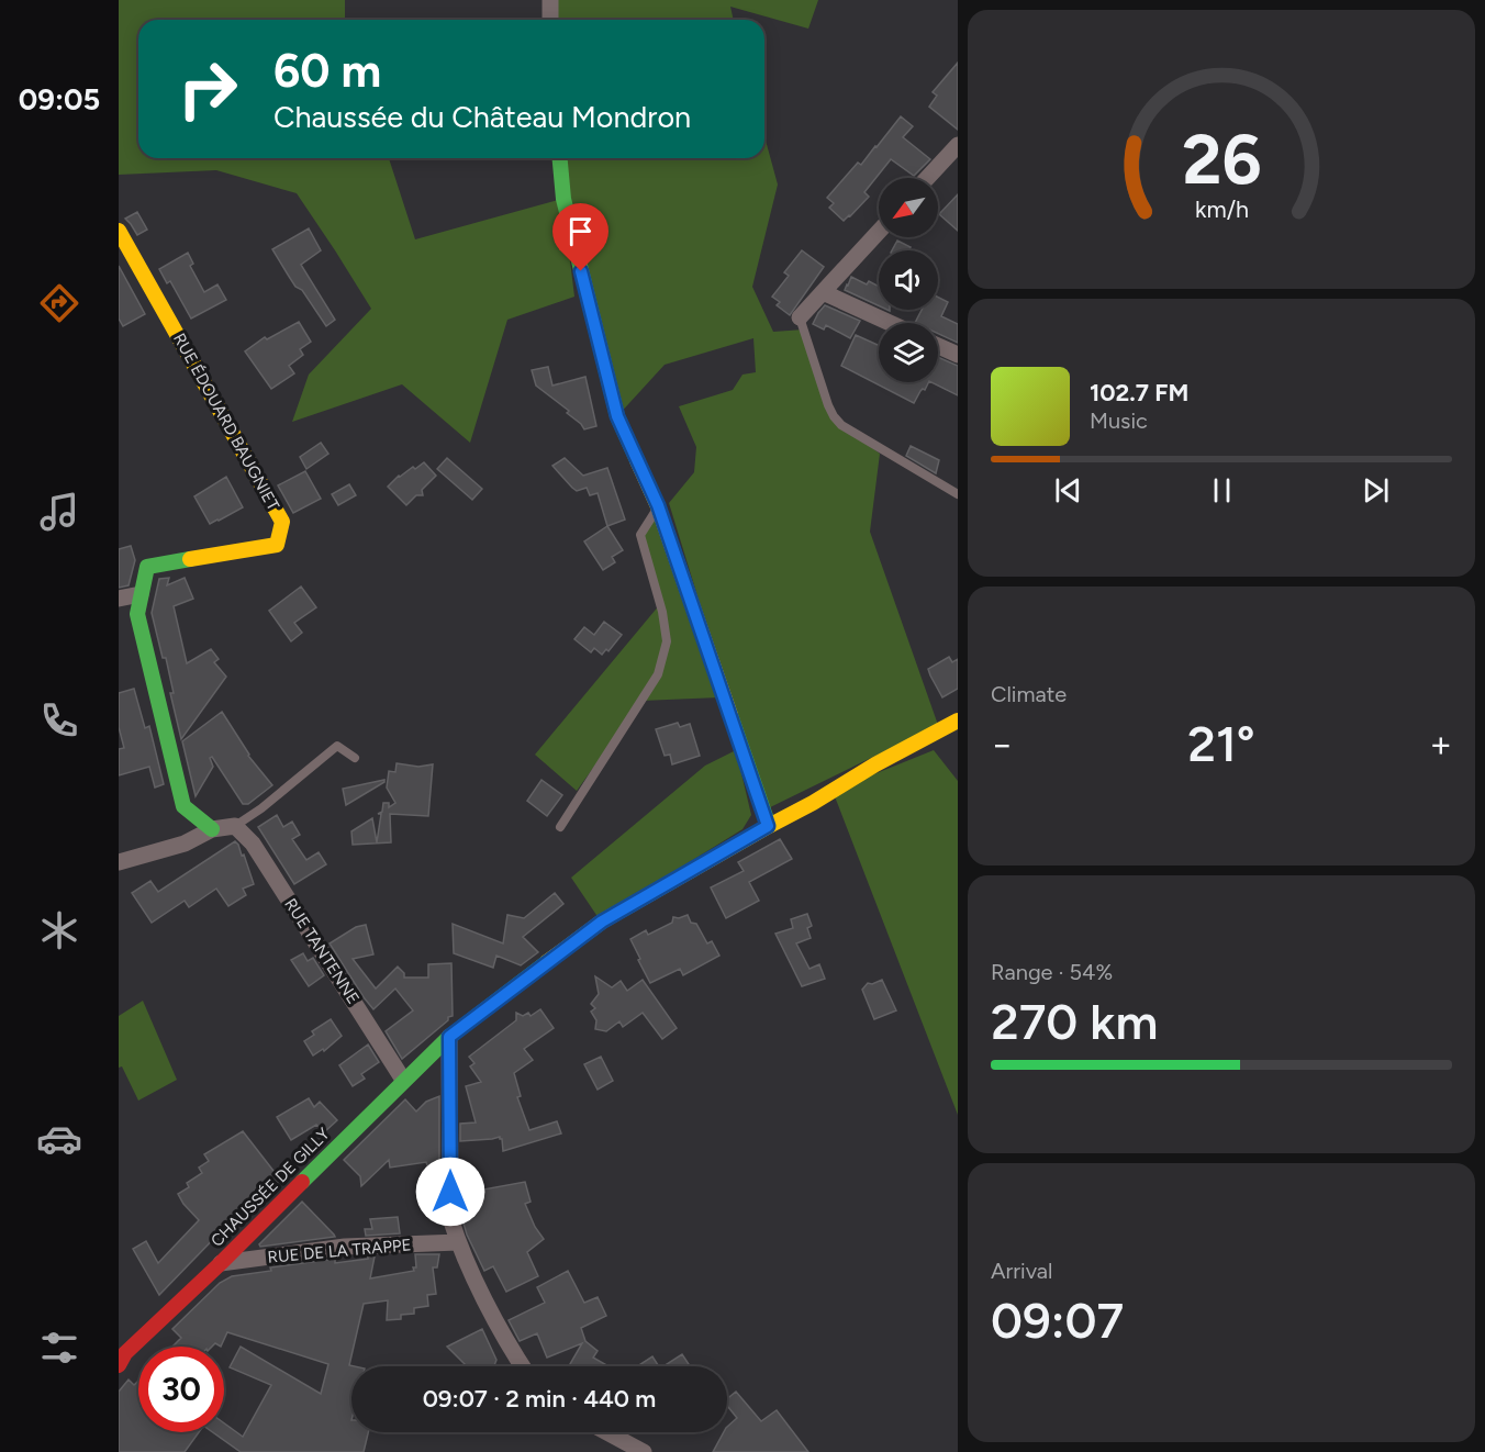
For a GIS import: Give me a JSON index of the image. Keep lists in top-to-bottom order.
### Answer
{
  "streets": {
    "street": [
      "RUE ÉDOUARD BAUGNIET",
      "RUE TANTENNE",
      "CHAUSSÉE DE GILLY",
      "RUE DE LA TRAPPE"
    ]
  },
  "crossings": [
    ["RUE TANTENNE", "CHAUSSÉE DE GILLY"],
    ["CHAUSSÉE DE GILLY", "RUE DE LA TRAPPE"]
  ],
  "north": "bottom left",
  "page": {
    "tabs": "09:05",
    "turn": ["60 m", "Chaussée du Château Mondron"],
    "song": ["102.7 FM", "Music"],
    "tile": [
      "Climate",
      ["Range · 54%", "270 km"],
      ["Arrival", "09:07"]
    ],
    "heat": ["−", "21°", "+"],
    "limit": "30",
    "trip": "09:07 · 2 min · 440 m",
    "gauge": ["26", "km/h"]
  }
}
